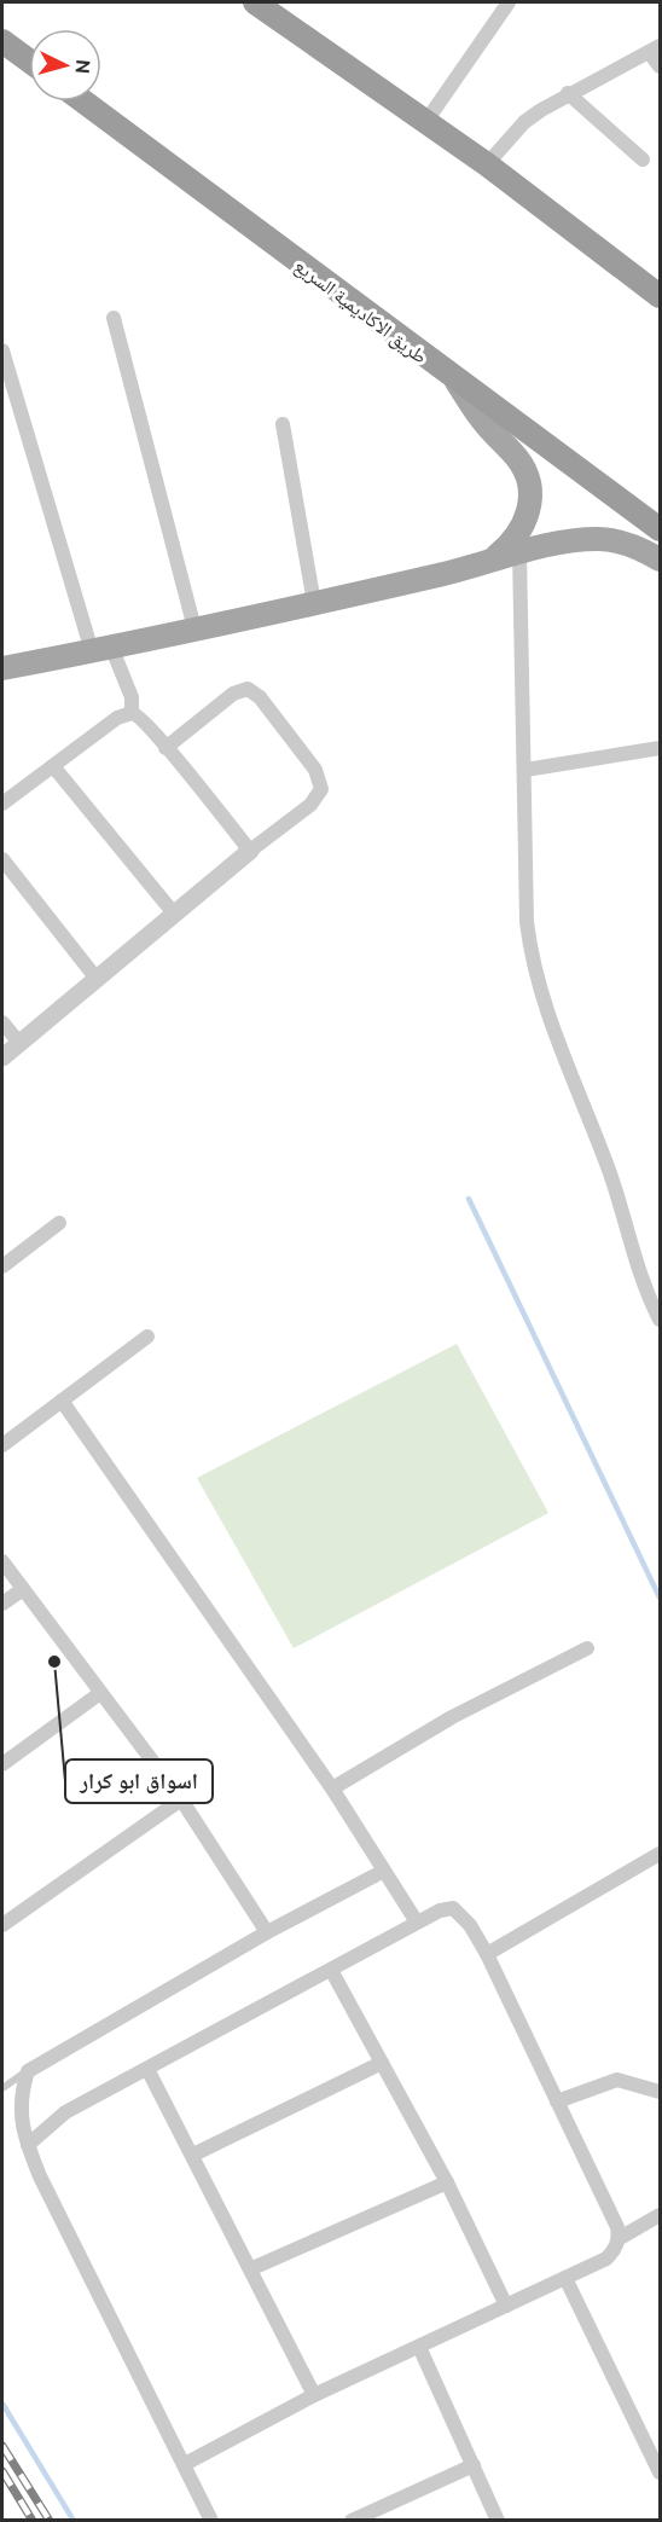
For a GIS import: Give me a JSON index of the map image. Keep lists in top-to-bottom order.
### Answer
{
  "streets": {
    "highway": ["طريق الاكاديمية السريع"]
  },
  "places": ["اسواق ابو كرار"],
  "north": "right"
}
